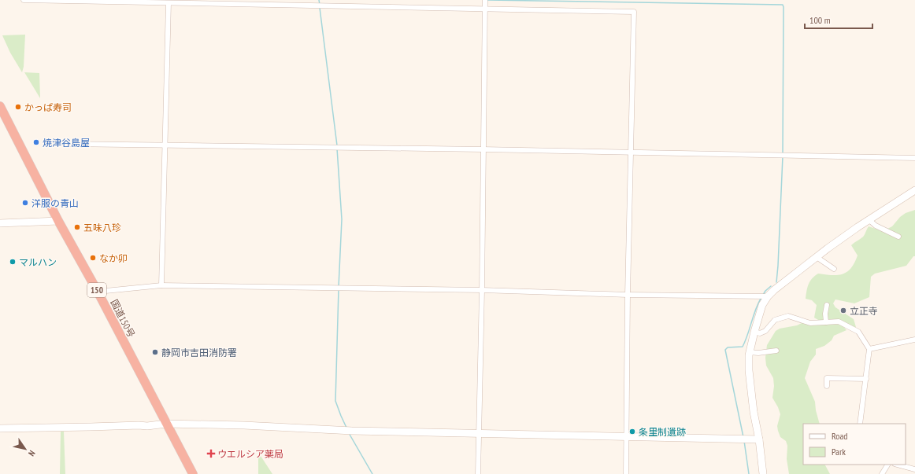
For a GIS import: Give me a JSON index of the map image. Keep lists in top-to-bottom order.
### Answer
{
  "streets": {
    "highway": ["150", "国道150号"]
  },
  "places": {
    "other": [
      "かっぱ寿司",
      "焼津谷島屋",
      "洋服の青山",
      "五味八珍",
      "なか卯",
      "マルハン",
      "立正寺",
      "静岡市吉田消防署",
      "条里制遺跡"
    ],
    "health": ["ウエルシア薬局"]
  },
  "legend": ["Road", "Park"],
  "scale_bar": "100 m",
  "north": "bottom right"
}
